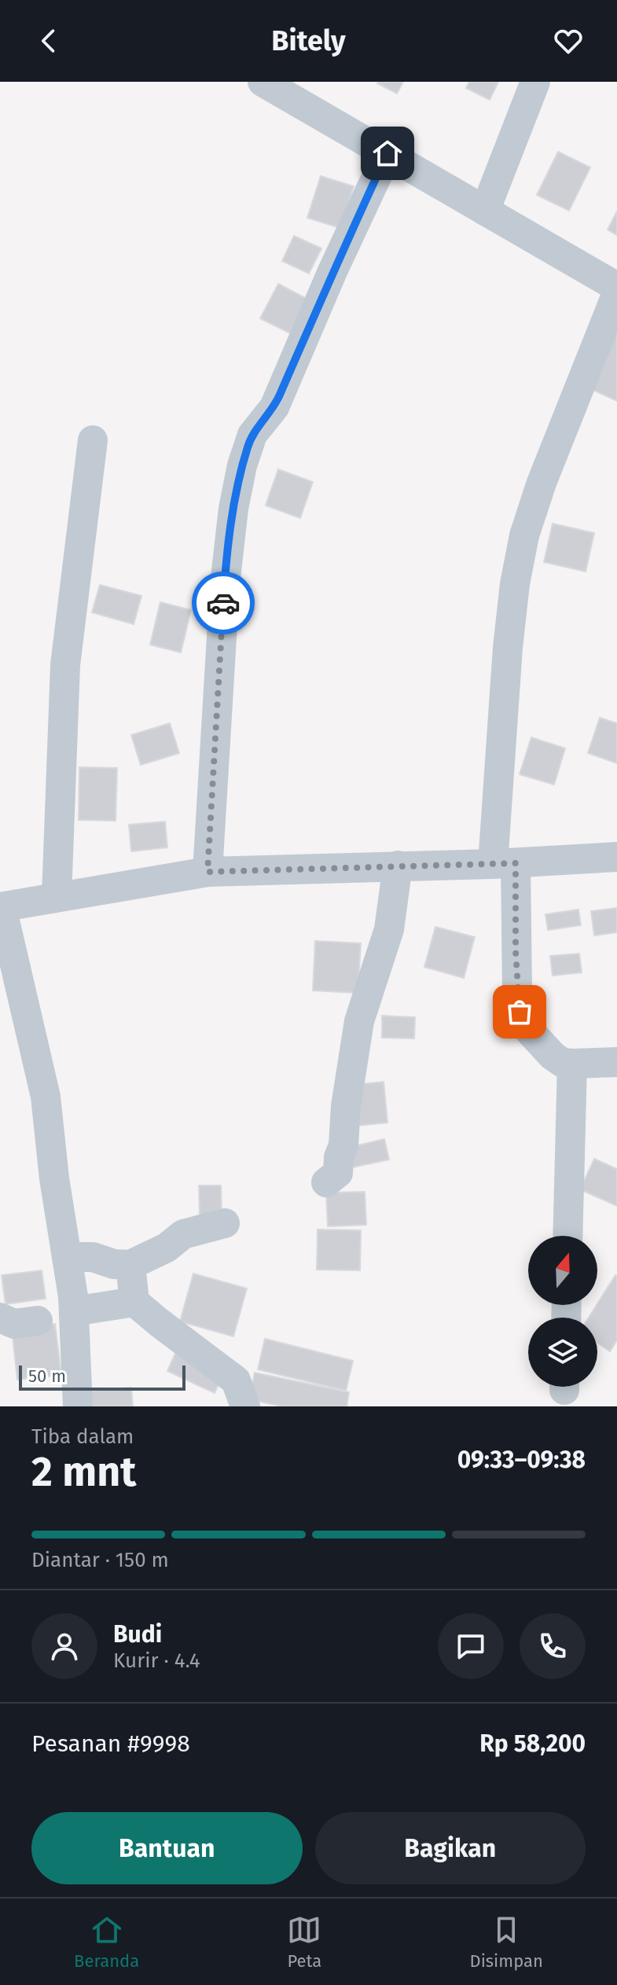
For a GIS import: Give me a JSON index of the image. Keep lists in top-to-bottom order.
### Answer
{
  "scale_bar": "50 m",
  "north": "top",
  "page": {
    "header": "Bitely",
    "scale": "50 m",
    "heading": ["2 mnt", "Tiba dalam", "09:33–09:38"],
    "panel": [
      "Budi",
      "Kurir · 4.4",
      "Pesanan #9998",
      "Rp 58,200"
    ],
    "bar": "Diantar · 150 m",
    "buttons": ["Bantuan", "Bagikan"],
    "tabs": ["Beranda", "Peta", "Disimpan"]
  }
}
